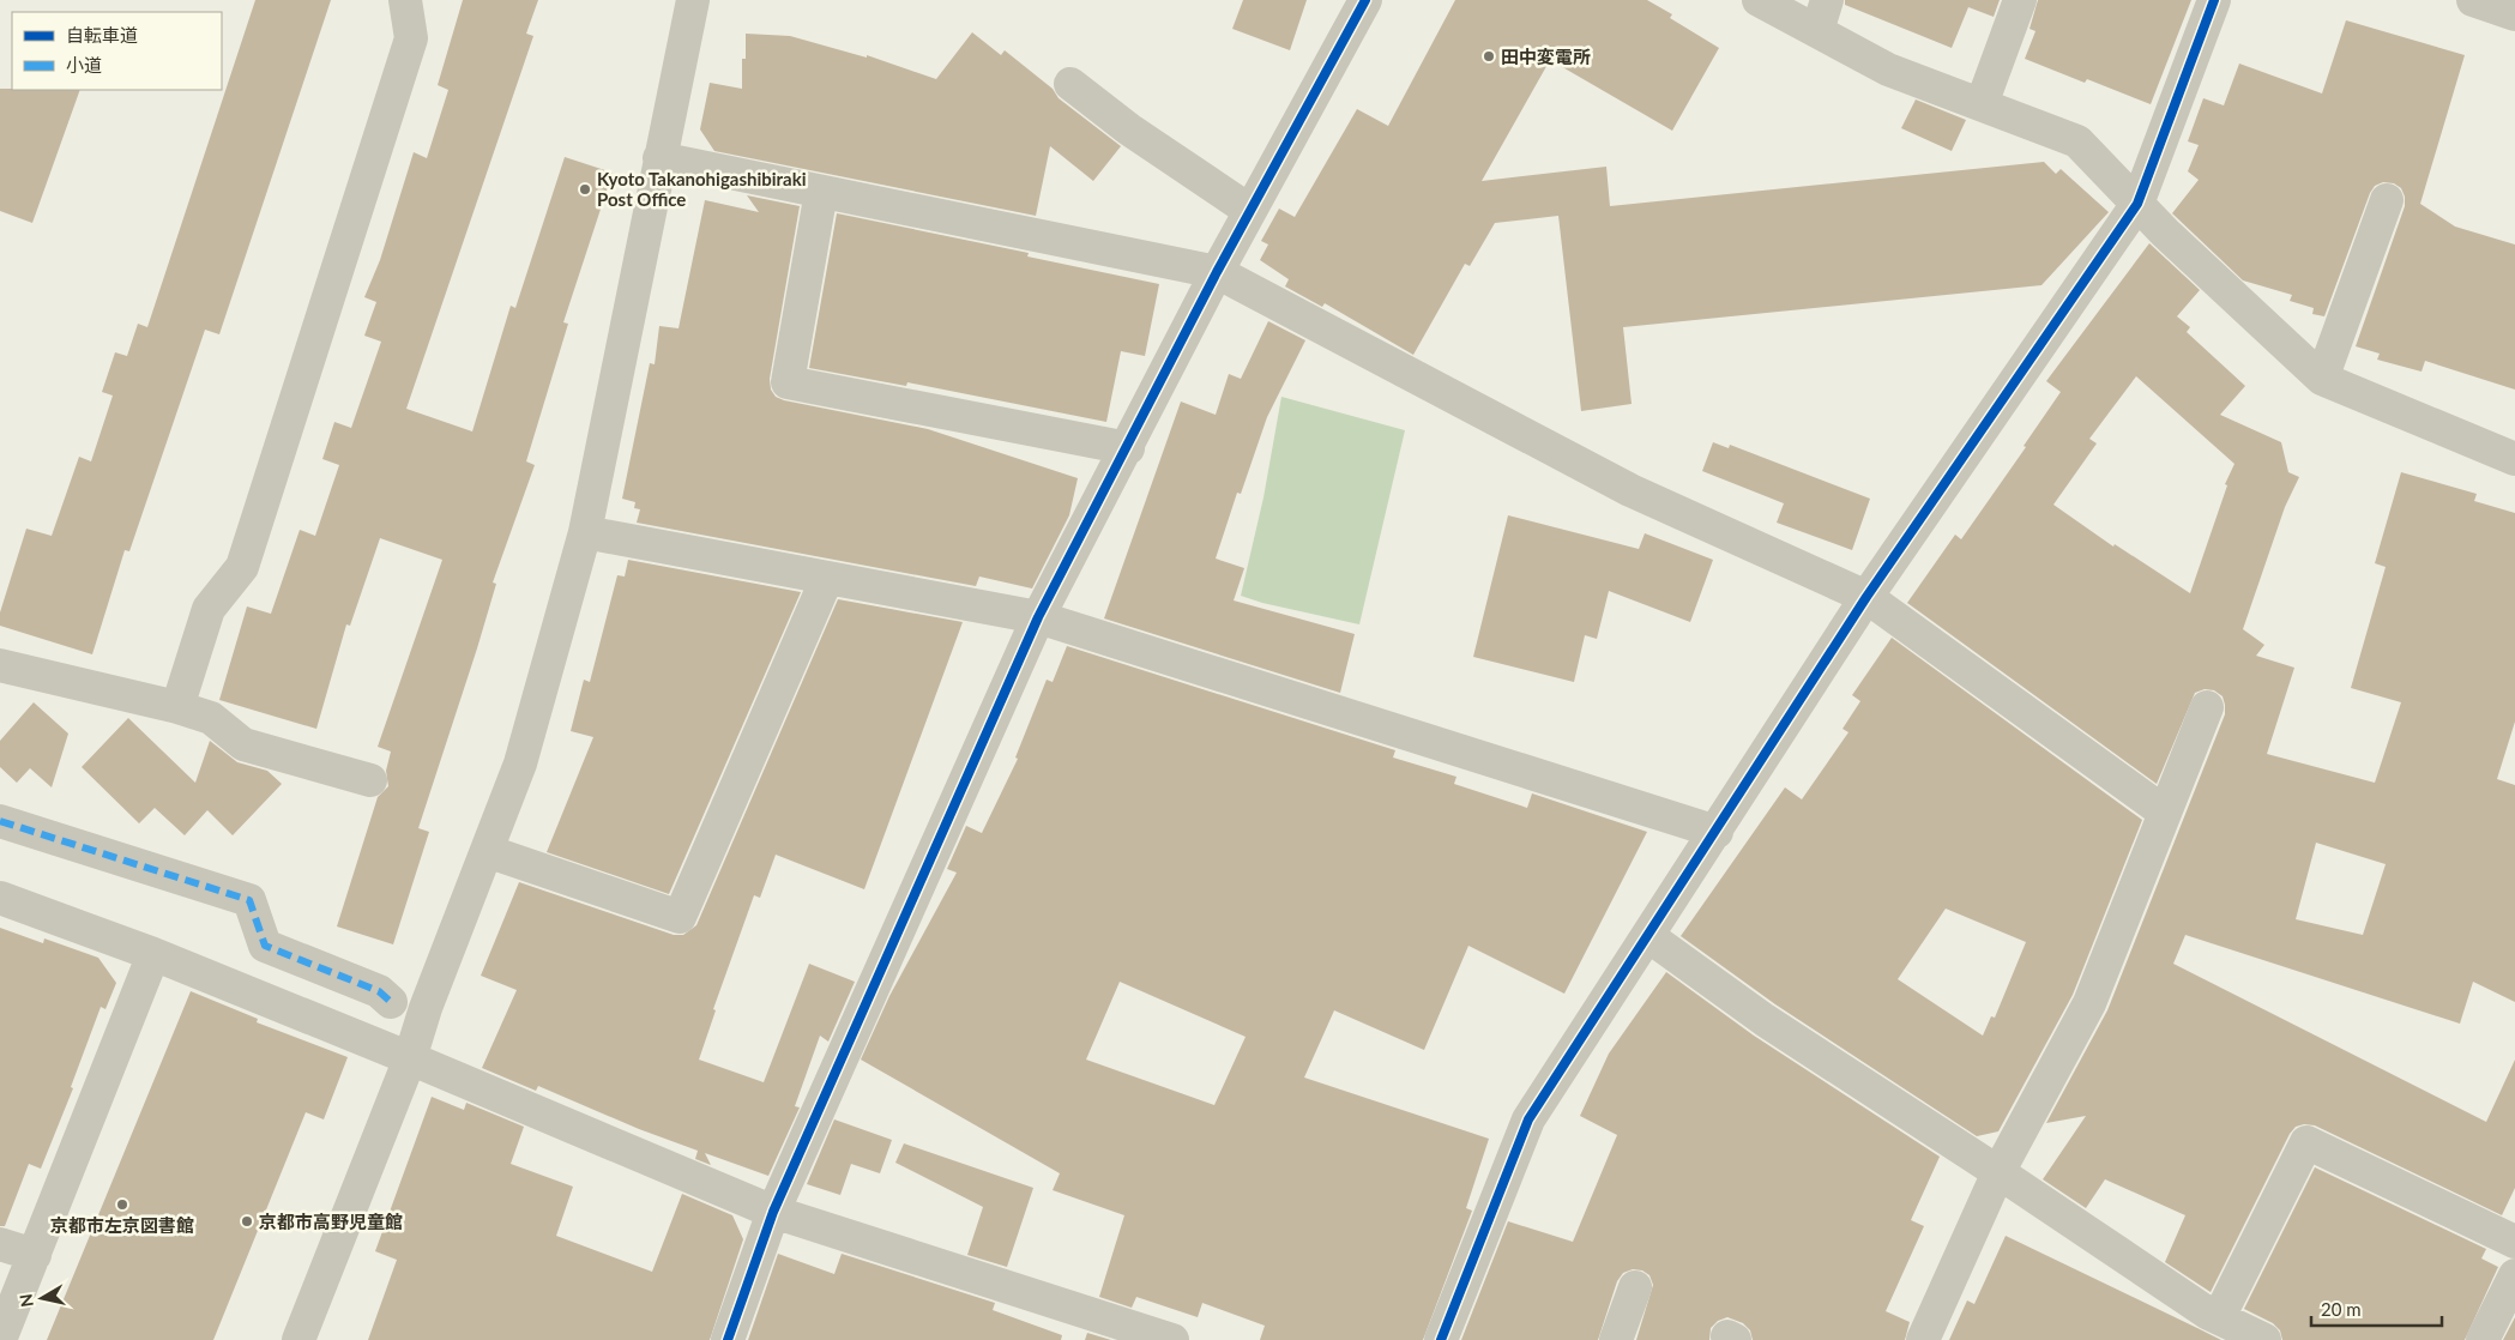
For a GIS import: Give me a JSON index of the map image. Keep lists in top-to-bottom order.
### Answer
{
  "places": [
    "田中変電所",
    "Kyoto Takanohigashibiraki Post Office",
    "京都市左京図書館",
    "京都市高野児童館"
  ],
  "legend": ["自転車道", "小道"],
  "scale_bar": "20 m",
  "north": "left"
}
